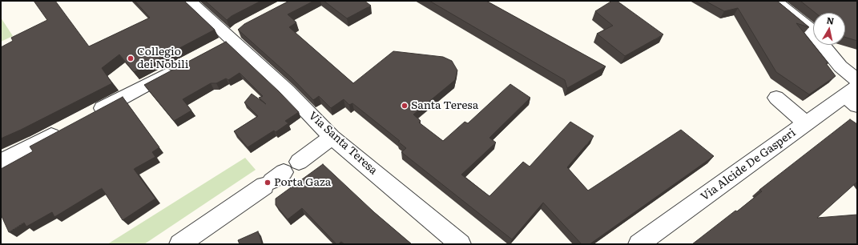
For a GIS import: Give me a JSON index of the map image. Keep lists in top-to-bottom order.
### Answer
{
  "streets": {
    "street": ["Via Santa Teresa", "Via Alcide De Gasperi"]
  },
  "places": ["Collegio dei Nobili", "Santa Teresa", "Porta Gaza"],
  "north": "top"
}
